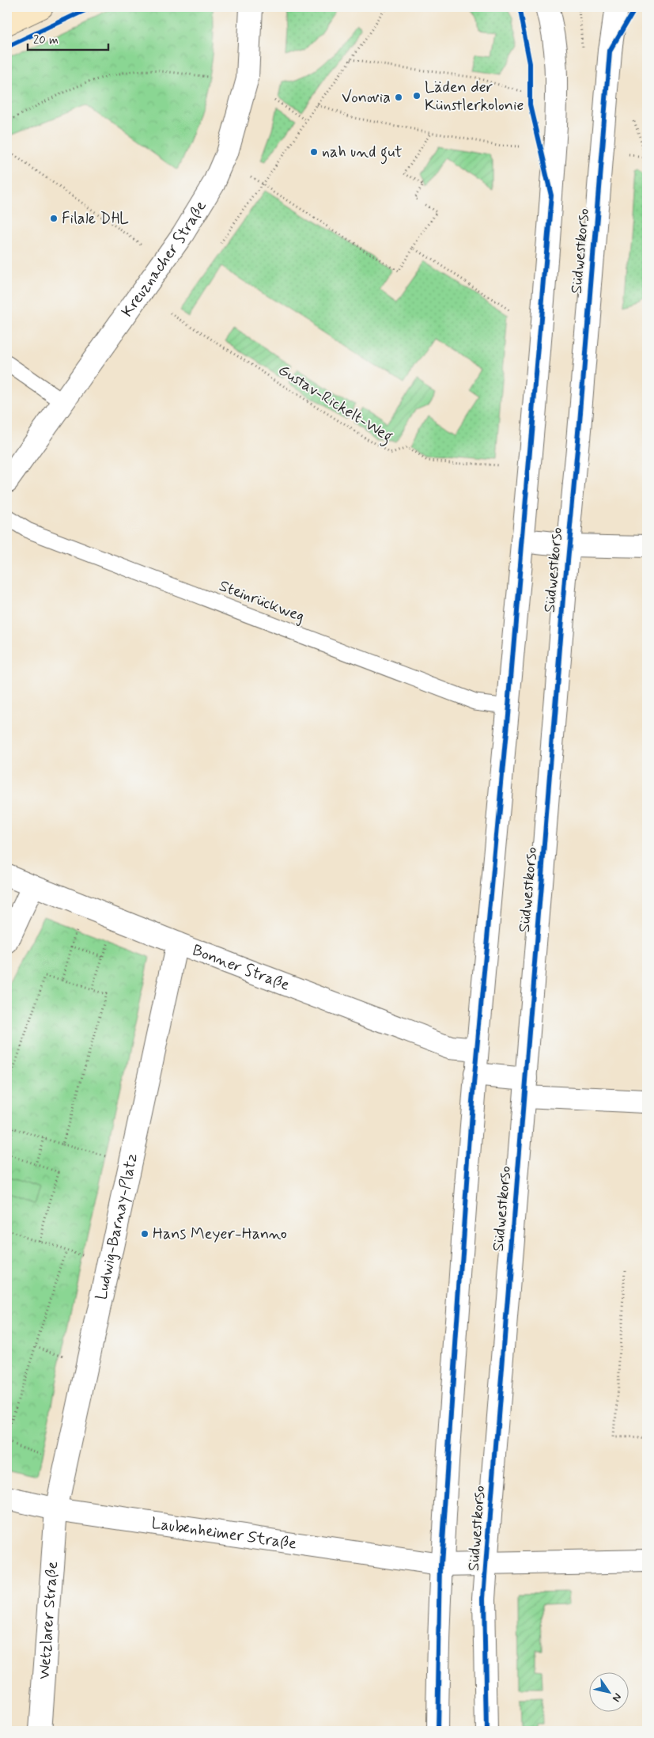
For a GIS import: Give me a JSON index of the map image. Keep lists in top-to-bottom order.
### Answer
{
  "streets": {
    "street": [
      "Südwestkorso",
      "Kreuznacher Straße",
      "Bonner Straße",
      "Ludwig-Barnay-Platz",
      "Laubenheimer Straße",
      "Wetzlarer Straße"
    ],
    "lane": ["Steinrückweg"],
    "path": ["Gustav-Rickelt-Weg"]
  },
  "crossings": [
    ["Südwestkorso", "Laubenheimer Straße"],
    ["Bonner Straße", "Ludwig-Barnay-Platz"],
    ["Ludwig-Barnay-Platz", "Laubenheimer Straße"],
    ["Ludwig-Barnay-Platz", "Wetzlarer Straße"],
    ["Laubenheimer Straße", "Wetzlarer Straße"]
  ],
  "places": [
    "Läden der Künstlerkolonie",
    "Vonovia",
    "nah und gut",
    "Filale DHL",
    "Hans Meyer-Hanno"
  ],
  "scale_bar": "20 m",
  "north": "bottom right"
}
